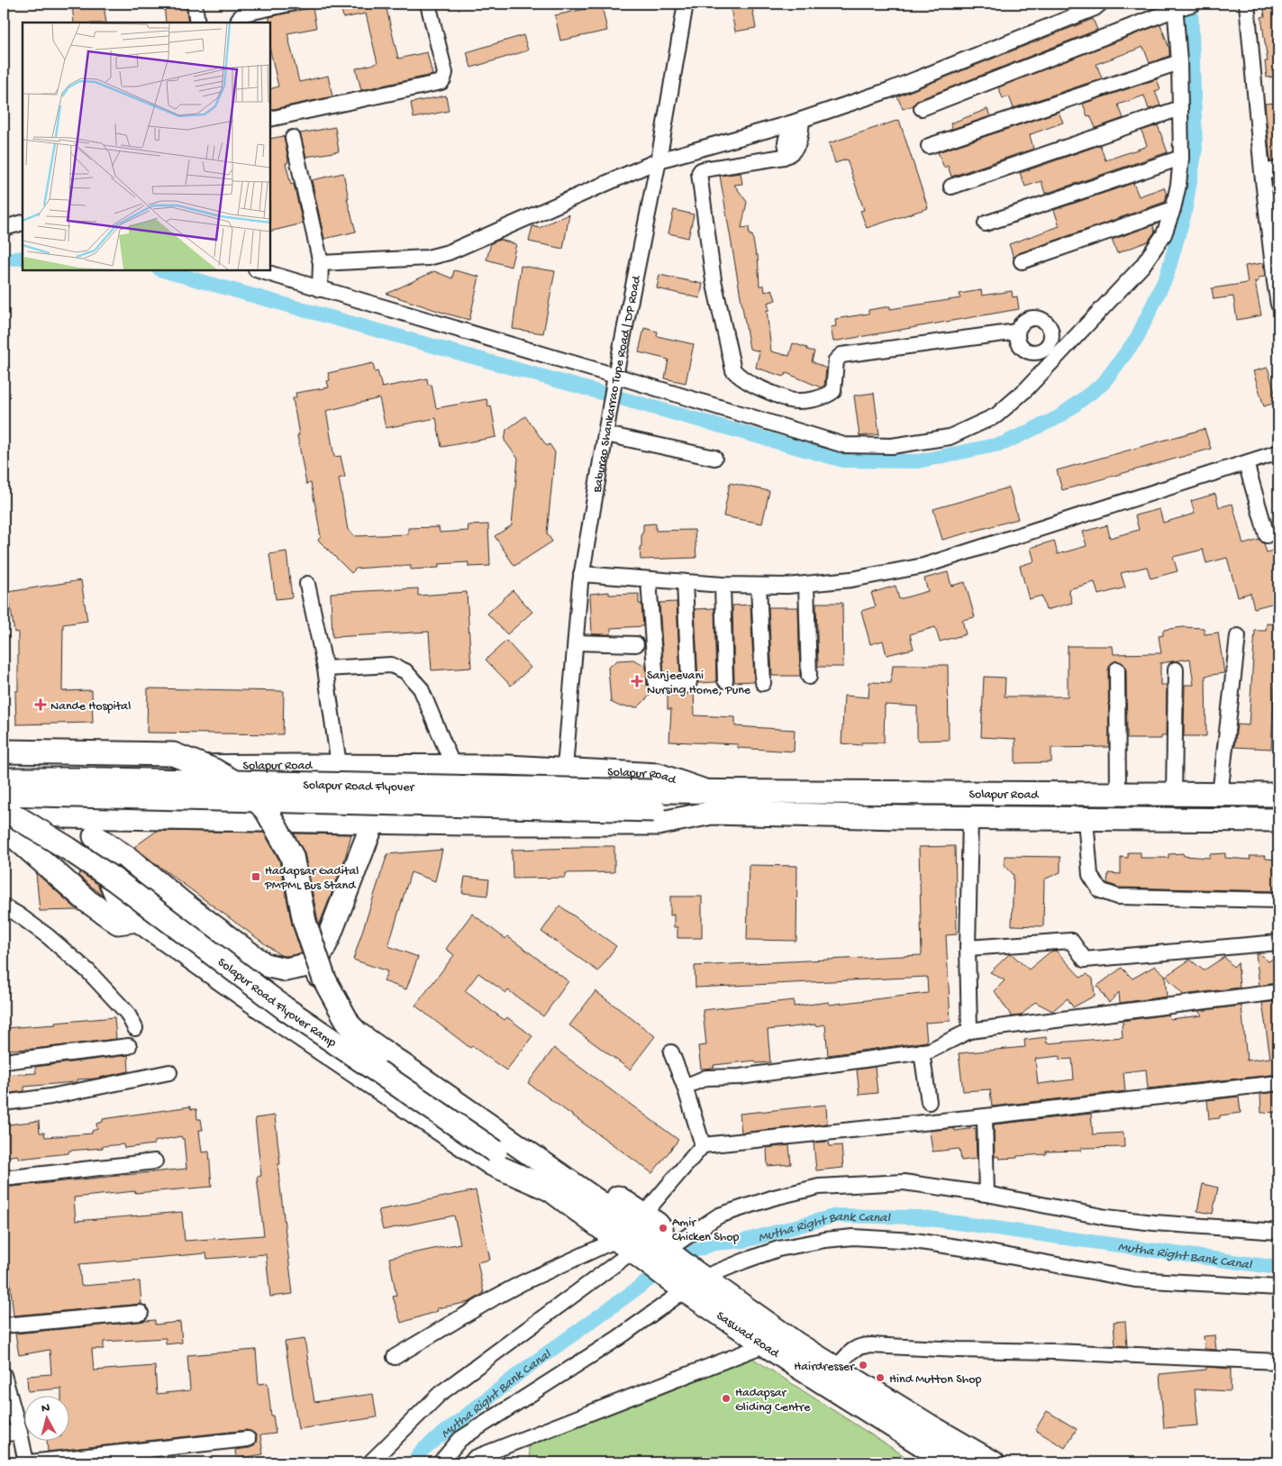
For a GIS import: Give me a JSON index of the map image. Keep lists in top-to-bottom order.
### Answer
{
  "streets": {
    "highway": [
      "Solapur Road",
      "Solapur Road Flyover",
      "Solapur Road Flyover Ramp",
      "Saswad Road"
    ],
    "street": ["Baburao Shankarrao Tupe Road | DP Road"]
  },
  "crossings": [
    ["Baburao Shankarrao Tupe Road | DP Road", "Solapur Road"],
    ["Solapur Road", "Solapur Road Flyover"],
    ["Solapur Road Flyover Ramp", "Saswad Road"]
  ],
  "water": ["Mutha Right Bank Canal"],
  "places": {
    "health": ["Sanjeevani Nursing Home, Pune", "Nande Hospital"],
    "transit": ["Hadapsar Gadital PMPML Bus Stand"],
    "other": [
      "Amir Chicken Shop",
      "Hairdresser",
      "Hind Mutton Shop",
      "Hadapsar Gliding Centre"
    ]
  },
  "north": "top"
}
